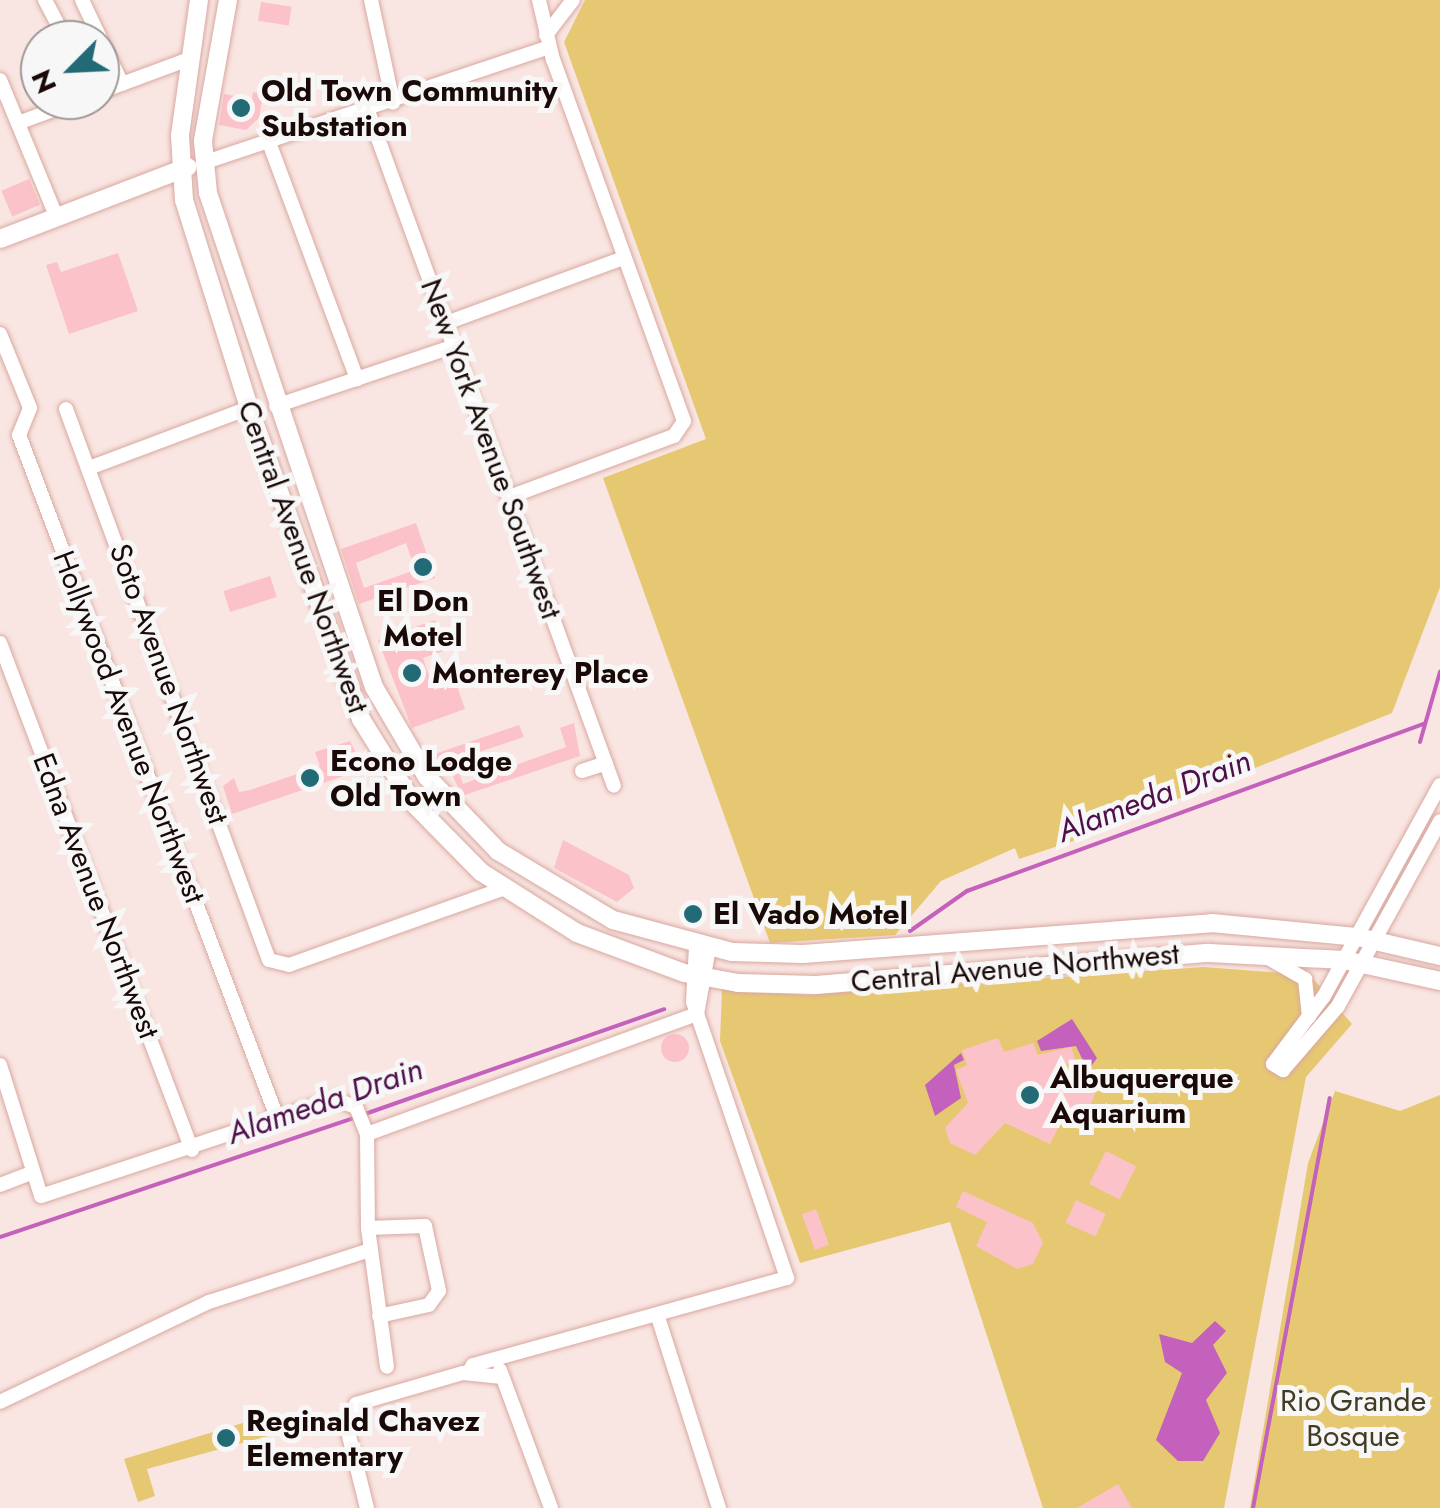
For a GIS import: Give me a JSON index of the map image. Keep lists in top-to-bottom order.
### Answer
{
  "streets": {
    "main road": ["Central Avenue Northwest"],
    "street": [
      "New York Avenue Southwest",
      "Soto Avenue Northwest",
      "Hollywood Avenue Northwest",
      "Edna Avenue Northwest"
    ]
  },
  "crossings": [
    ["Central Avenue Northwest", "Soto Avenue Northwest"]
  ],
  "water": ["Alameda Drain"],
  "parks": ["Rio Grande Bosque"],
  "places": [
    "Old Town Community Substation",
    "El Don Motel",
    "Monterey Place",
    "Econo Lodge Old Town",
    "El Vado Motel",
    "Albuquerque Aquarium",
    "Reginald Chavez Elementary"
  ],
  "north": "bottom left"
}
